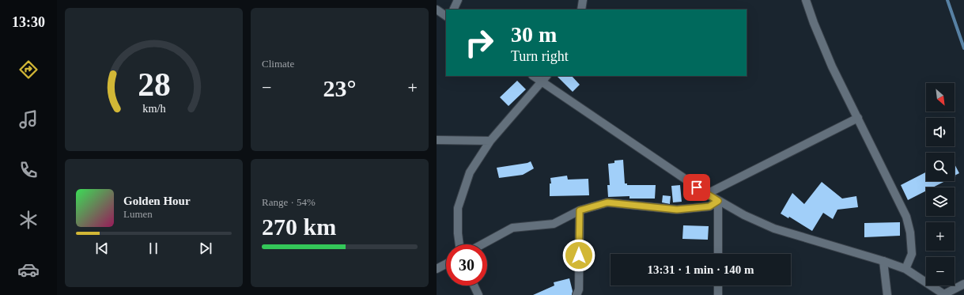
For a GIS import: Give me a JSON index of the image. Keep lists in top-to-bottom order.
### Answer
{
  "north": "bottom right",
  "page": {
    "tabs": "13:30",
    "tile": [
      "Climate",
      ["Range · 54%", "270 km"]
    ],
    "turn": ["30 m", "Turn right"],
    "heat": ["−", "23°", "+"],
    "map_buttons": ["+", "−"],
    "song": ["Golden Hour", "Lumen"],
    "limit": "30",
    "trip": "13:31 · 1 min · 140 m",
    "gauge": ["28", "km/h"]
  }
}
